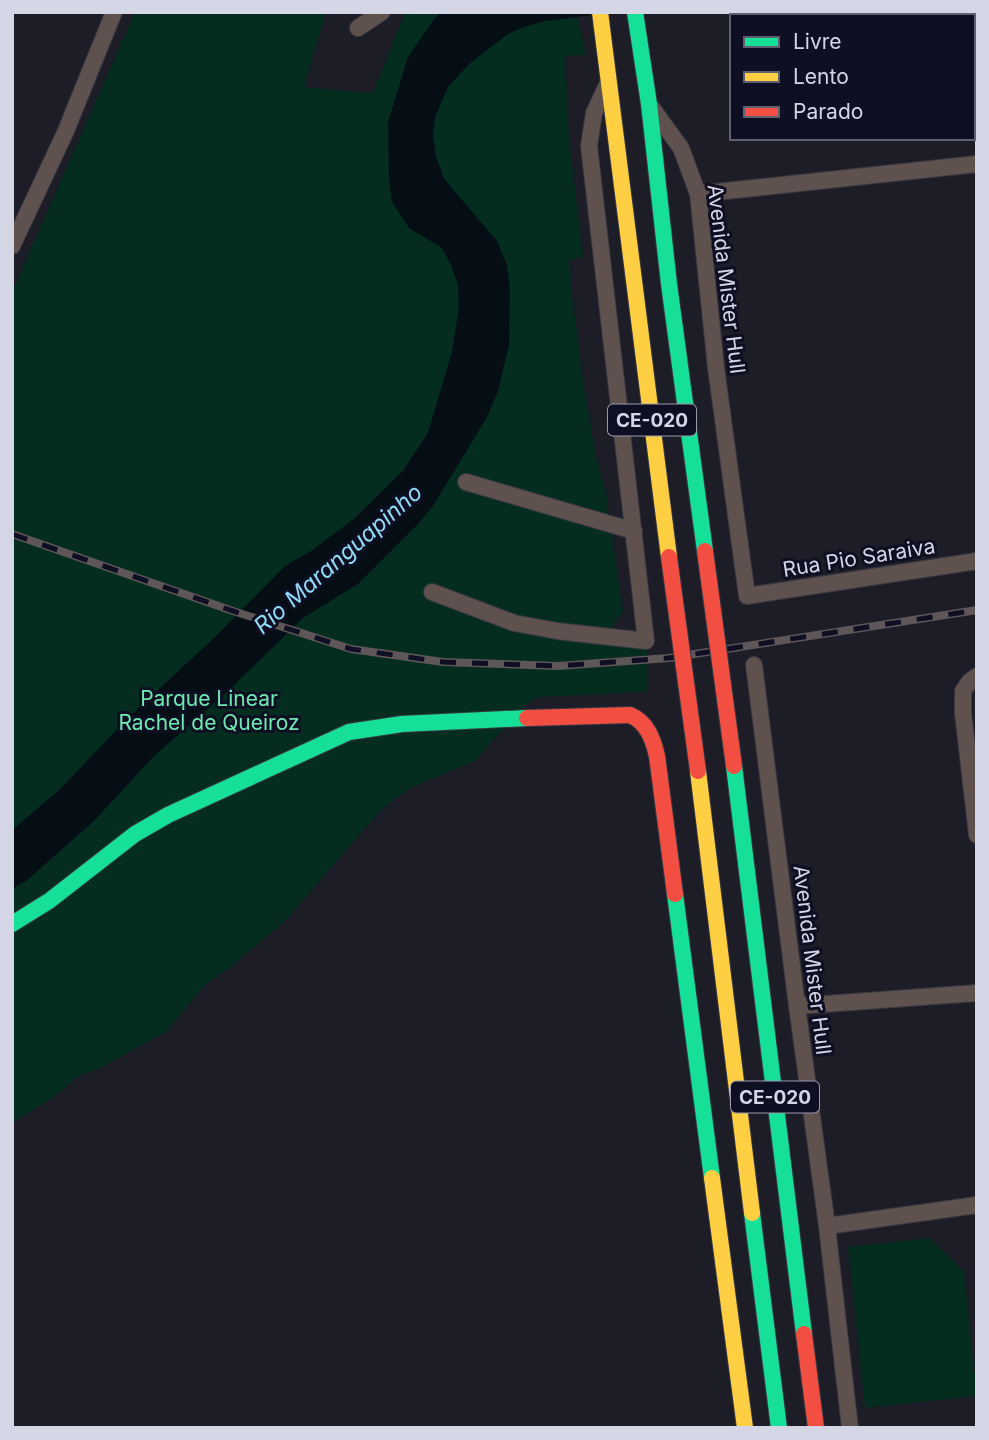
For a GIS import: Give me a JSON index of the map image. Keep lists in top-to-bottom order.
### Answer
{
  "streets": {
    "main road": ["CE-020"],
    "street": ["Avenida Mister Hull", "Rua Pio Saraiva"]
  },
  "crossings": [
    ["Avenida Mister Hull", "CE-020"],
    ["Avenida Mister Hull", "Rua Pio Saraiva"]
  ],
  "water": ["Rio Maranguapinho"],
  "parks": ["Parque Linear Rachel de Queiroz"],
  "legend": ["Livre", "Lento", "Parado"]
}
